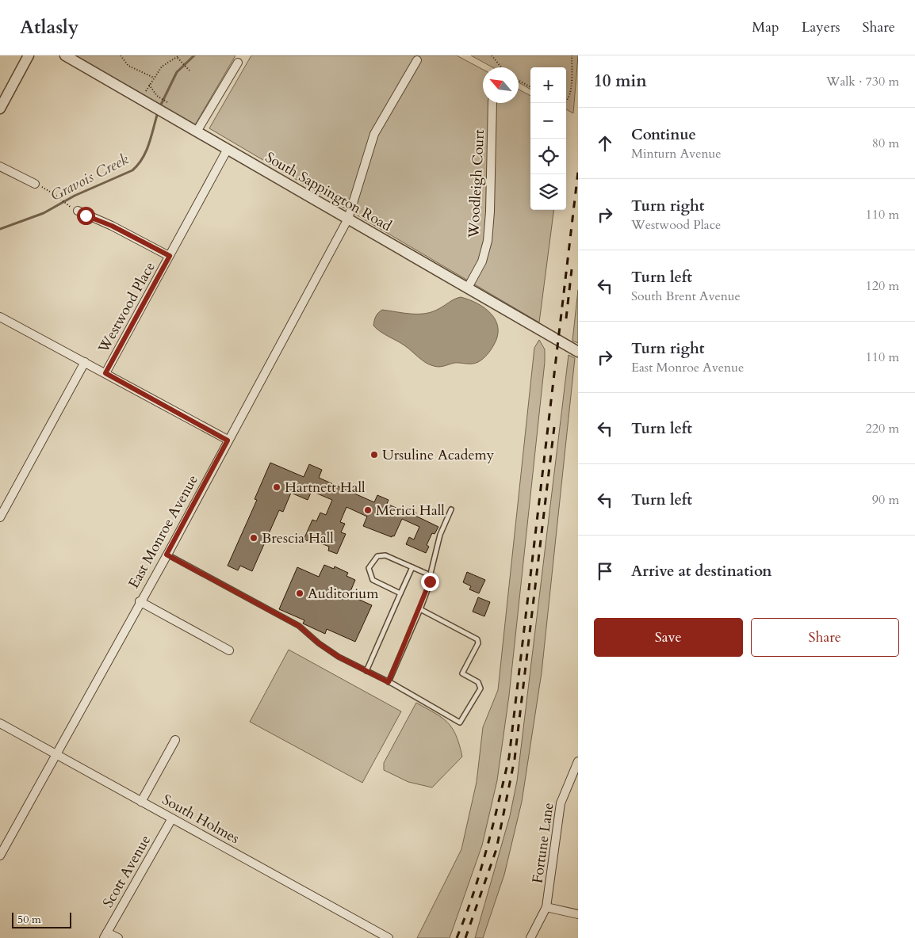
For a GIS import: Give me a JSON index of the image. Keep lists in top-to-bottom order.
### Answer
{
  "streets": {
    "street": [
      "Woodleigh Court",
      "South Sappington Road",
      "Westwood Place",
      "East Monroe Avenue",
      "South Holmes",
      "Fortune Lane",
      "Scott Avenue"
    ]
  },
  "crossings": [
    ["Woodleigh Court", "South Sappington Road"],
    ["South Sappington Road", "Westwood Place"],
    ["South Sappington Road", "East Monroe Avenue"],
    ["East Monroe Avenue", "South Holmes"],
    ["South Holmes", "Scott Avenue"]
  ],
  "water": ["Gravois Creek"],
  "places": [
    "Ursuline Academy",
    "Hartnett Hall",
    "Merici Hall",
    "Brescia Hall",
    "Auditorium"
  ],
  "scale_bar": "50 m",
  "north": "top left",
  "page": {
    "header": "Atlasly",
    "nav": ["Map", "Layers", "Share"],
    "heading": ["10 min", "Walk · 730 m"],
    "map_buttons": ["+", "−"],
    "list": [
      ["Continue", "Minturn Avenue", "80 m"],
      ["Turn right", "Westwood Place", "110 m"],
      ["Turn left", "South Brent Avenue", "120 m"],
      ["Turn right", "East Monroe Avenue", "110 m"],
      ["Turn left", "220 m"],
      ["Turn left", "90 m"],
      "Arrive at destination"
    ],
    "buttons": ["Save", "Share"],
    "scale": "50 m"
  }
}
